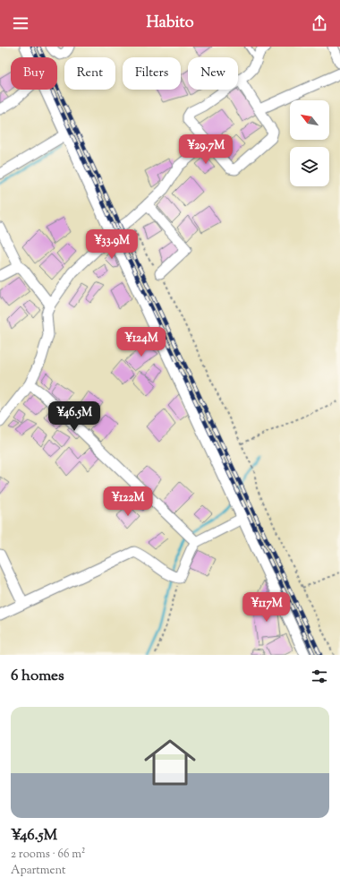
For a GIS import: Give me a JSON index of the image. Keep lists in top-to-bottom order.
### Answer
{
  "north": "top left",
  "page": {
    "header": "Habito",
    "chip": [
      "Buy",
      "Rent",
      "Filters",
      "New"
    ],
    "price": [
      "¥29.7M",
      "¥33.9M",
      "¥124M",
      "¥46.5M",
      "¥122M",
      "¥117M"
    ],
    "heading": "6 homes",
    "list": [
      {
        "name": "¥46.5M",
        "note": "2 rooms · 66 m² · Apartment"
      }
    ]
  }
}
